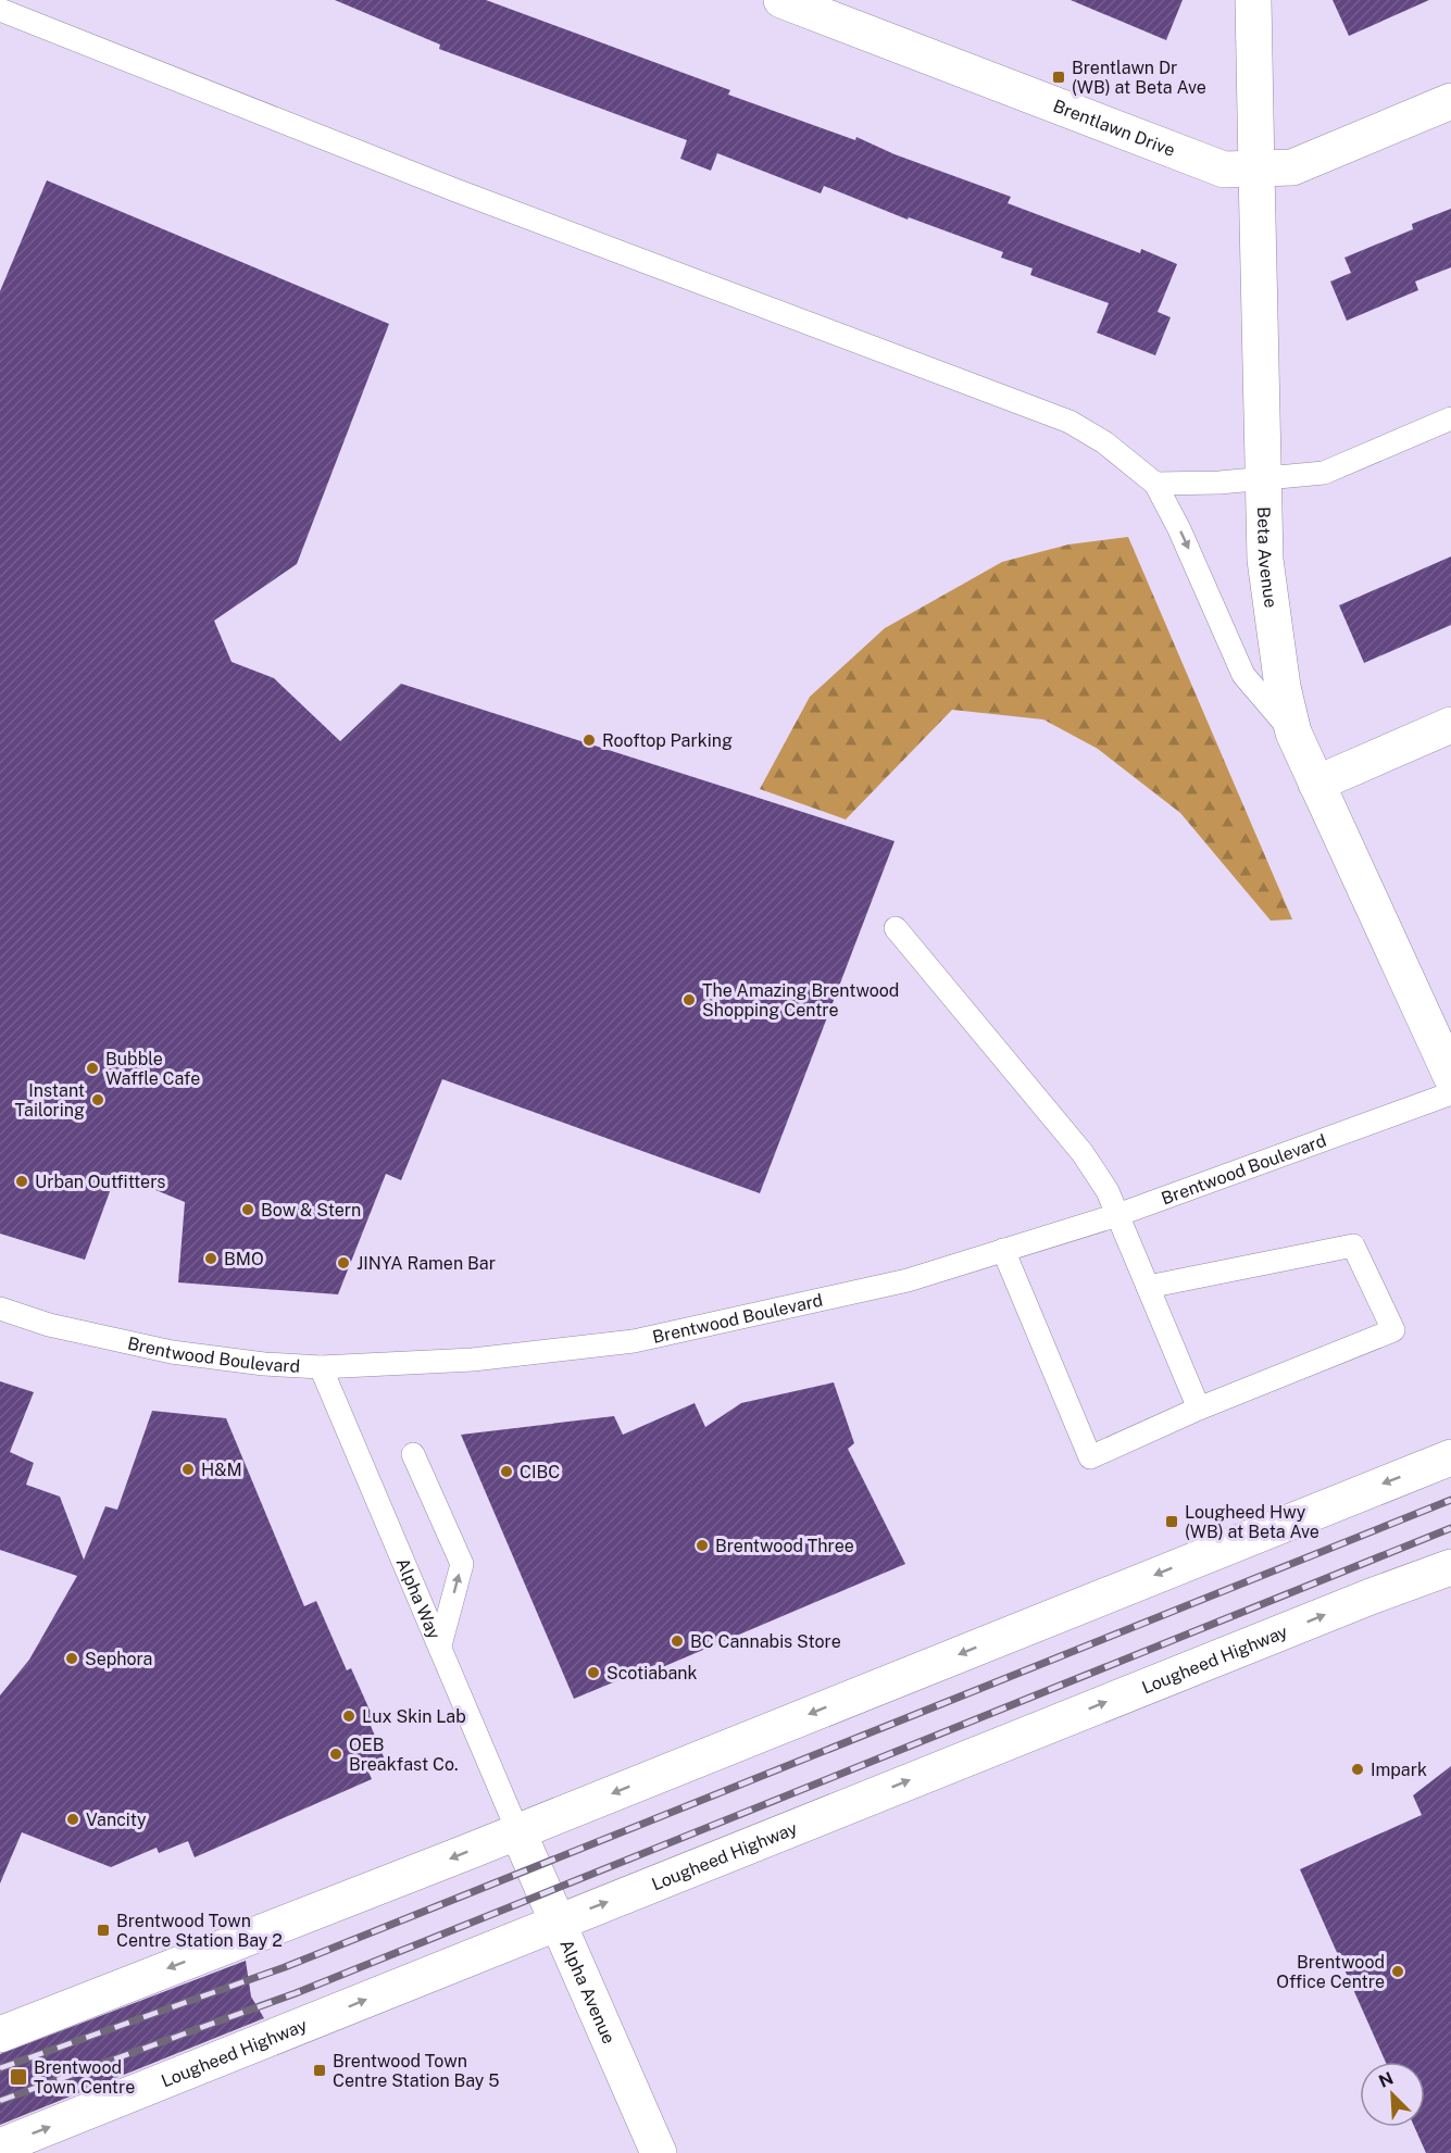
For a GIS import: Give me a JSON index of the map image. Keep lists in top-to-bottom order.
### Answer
{
  "streets": {
    "main road": [
      "Brentlawn Drive",
      "Beta Avenue",
      "Lougheed Highway",
      "Alpha Avenue"
    ],
    "lane": ["Brentwood Boulevard", "Alpha Way"]
  },
  "crossings": [
    ["Brentlawn Drive", "Beta Avenue"],
    ["Brentwood Boulevard", "Alpha Way"],
    ["Alpha Way", "Alpha Avenue"],
    ["Lougheed Highway", "Alpha Avenue"]
  ],
  "places": {
    "transit": [
      "Brentlawn Dr (WB) at Beta Ave",
      "Lougheed Hwy (WB) at Beta Ave",
      "Brentwood Town Centre Station Bay 2",
      "Brentwood Town Centre Station Bay 5",
      "Brentwood Town Centre"
    ],
    "other": [
      "Rooftop Parking",
      "The Amazing Brentwood Shopping Centre",
      "Bubble Waffle Cafe",
      "Instant Tailoring",
      "Urban Outfitters",
      "Bow & Stern",
      "BMO",
      "JINYA Ramen Bar",
      "H&M",
      "CIBC",
      "Brentwood Three",
      "BC Cannabis Store",
      "Sephora",
      "Scotiabank",
      "Lux Skin Lab",
      "OEB Breakfast Co.",
      "Impark",
      "Vancity",
      "Brentwood Office Centre"
    ]
  },
  "north": "top left"
}
